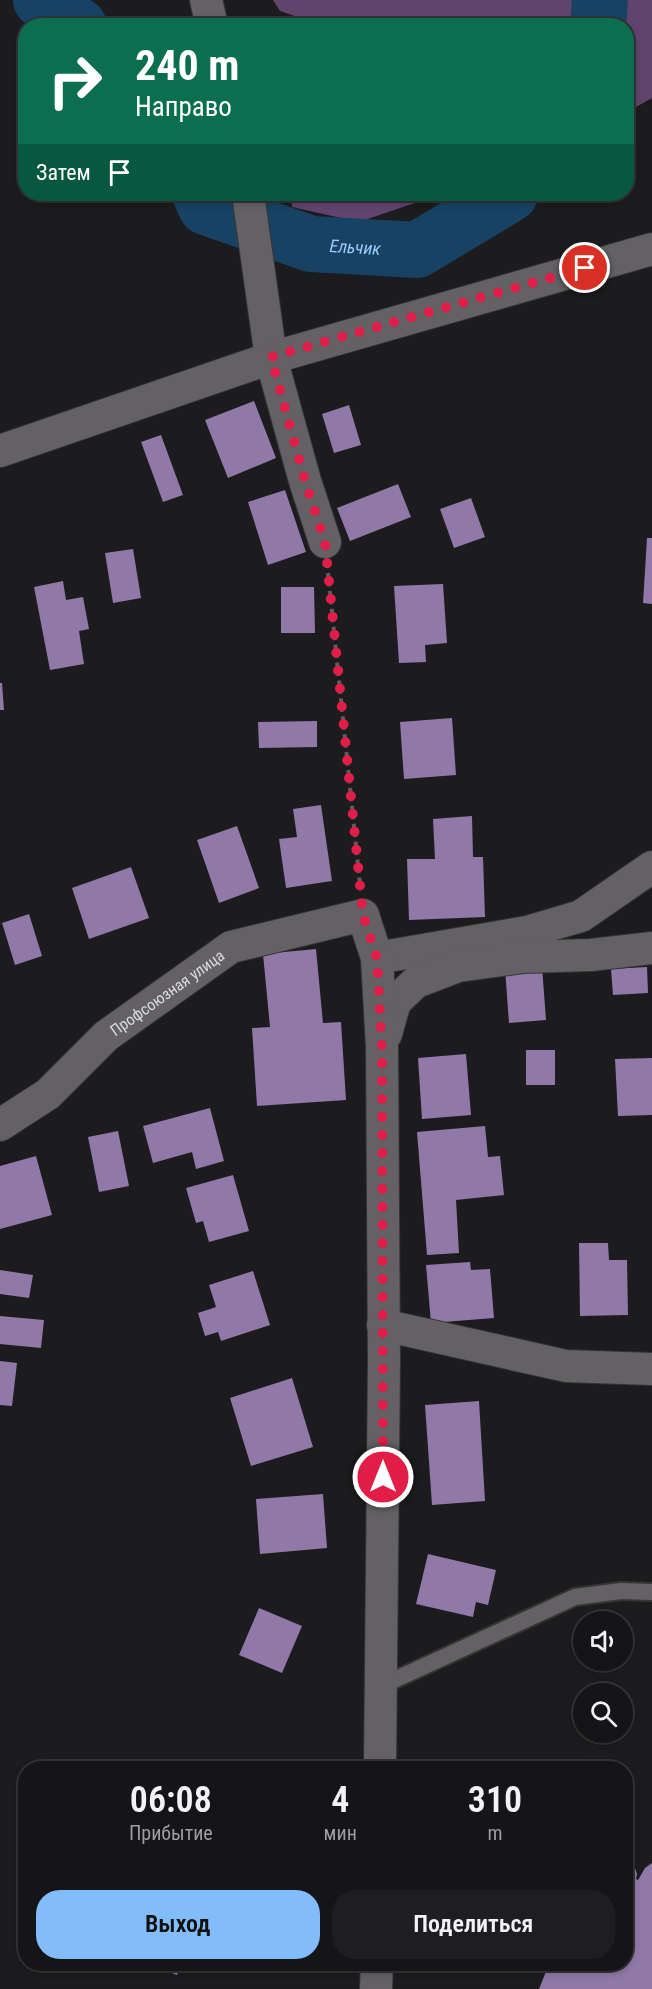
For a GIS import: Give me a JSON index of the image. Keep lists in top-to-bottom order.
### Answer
{
  "streets": {
    "street": ["Профсоюзная улица"]
  },
  "water": ["Ельчик"],
  "page": {
    "turn": ["240 m", "Направо"],
    "then": "Затем",
    "eta": [
      "06:08",
      "Прибытие",
      "4",
      "мин",
      "310",
      "m"
    ],
    "buttons": ["Выход", "Поделиться"]
  }
}
